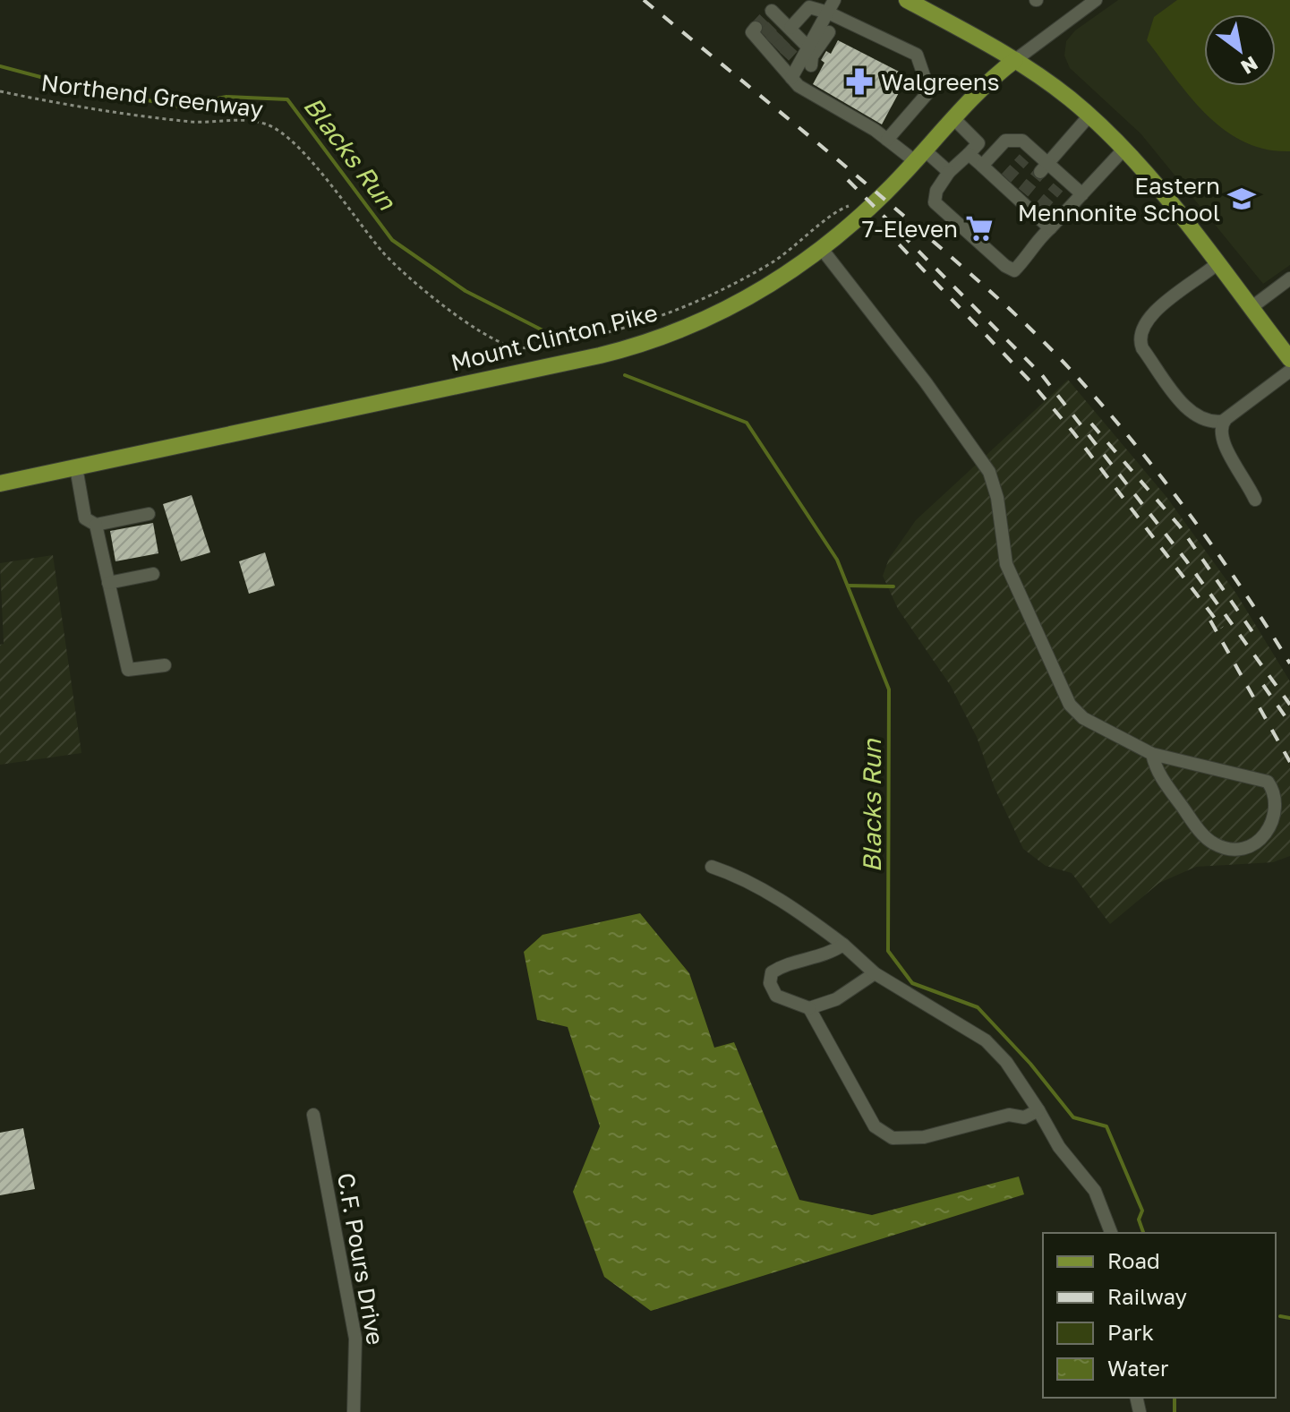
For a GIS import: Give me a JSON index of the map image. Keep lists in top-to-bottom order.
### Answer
{
  "streets": {
    "main road": ["Mount Clinton Pike"],
    "street": ["C.F. Pours Drive"],
    "path": ["Northend Greenway"]
  },
  "crossings": [
    ["Northend Greenway", "Mount Clinton Pike"]
  ],
  "water": ["Blacks Run"],
  "places": {
    "pharmacy": ["Walgreens"],
    "school or university": ["Eastern Mennonite School"],
    "supermarket": ["7-Eleven"]
  },
  "legend": [
    "Road",
    "Railway",
    "Park",
    "Water"
  ],
  "north": "bottom right"
}
